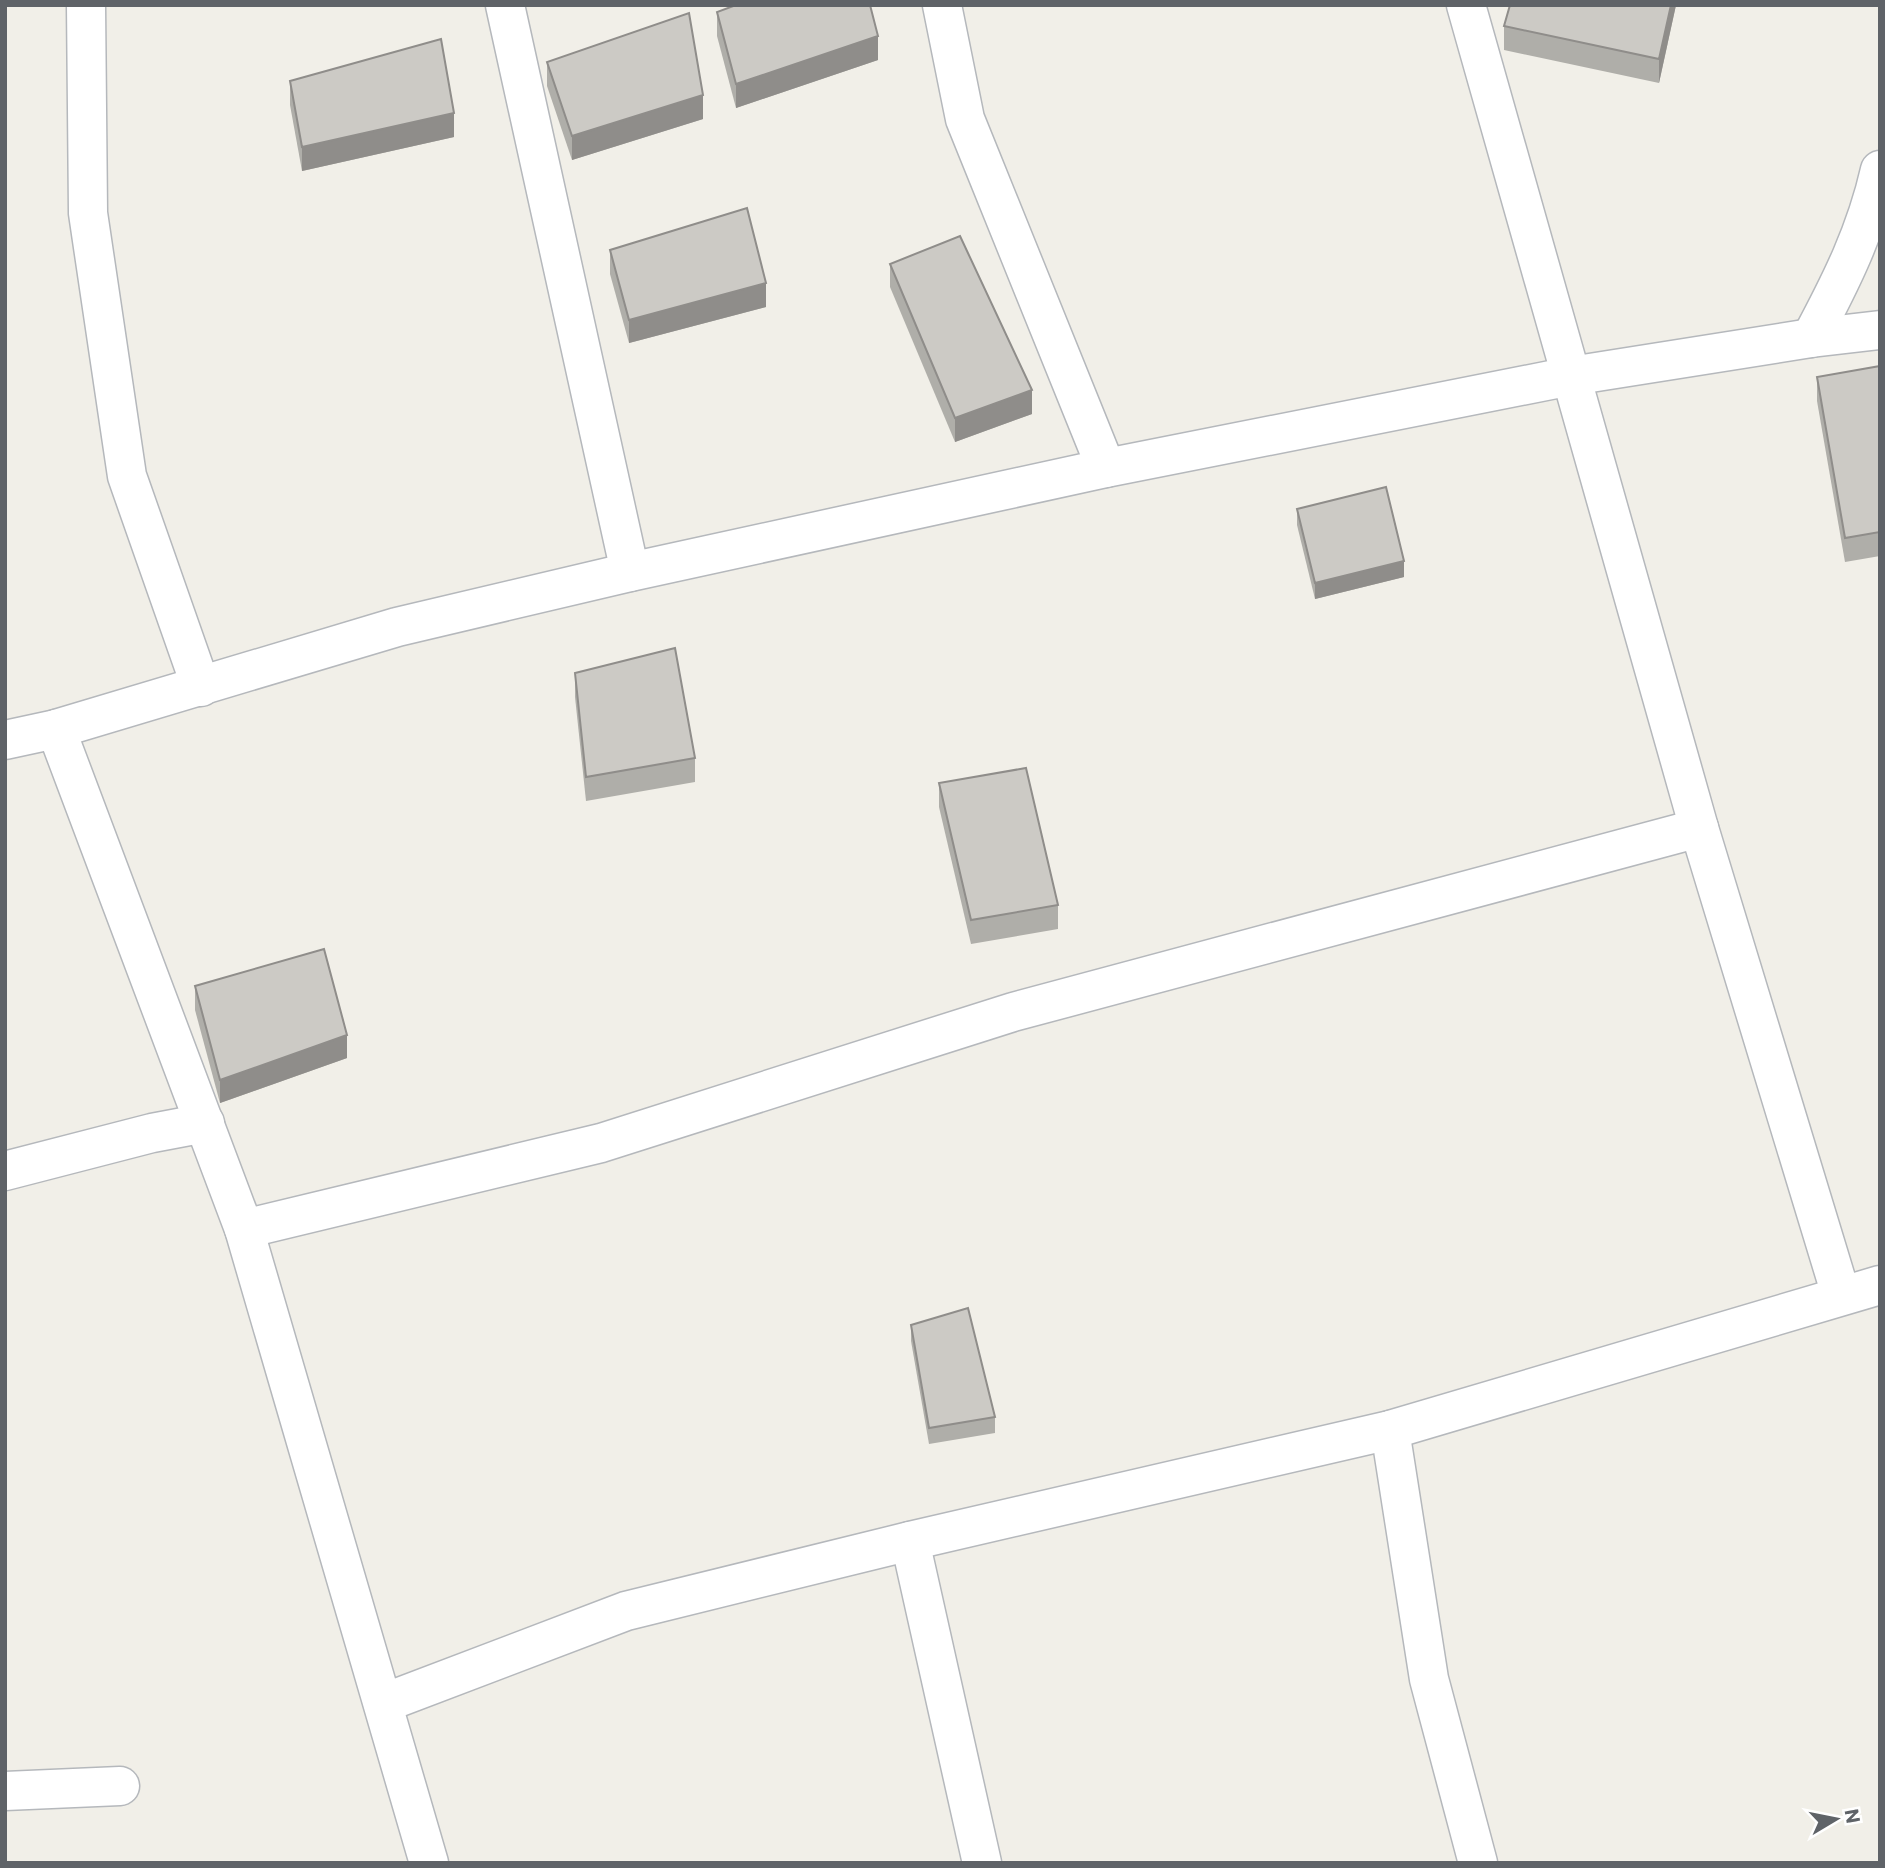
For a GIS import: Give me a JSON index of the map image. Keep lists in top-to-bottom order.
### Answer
{
  "north": "right"
}
